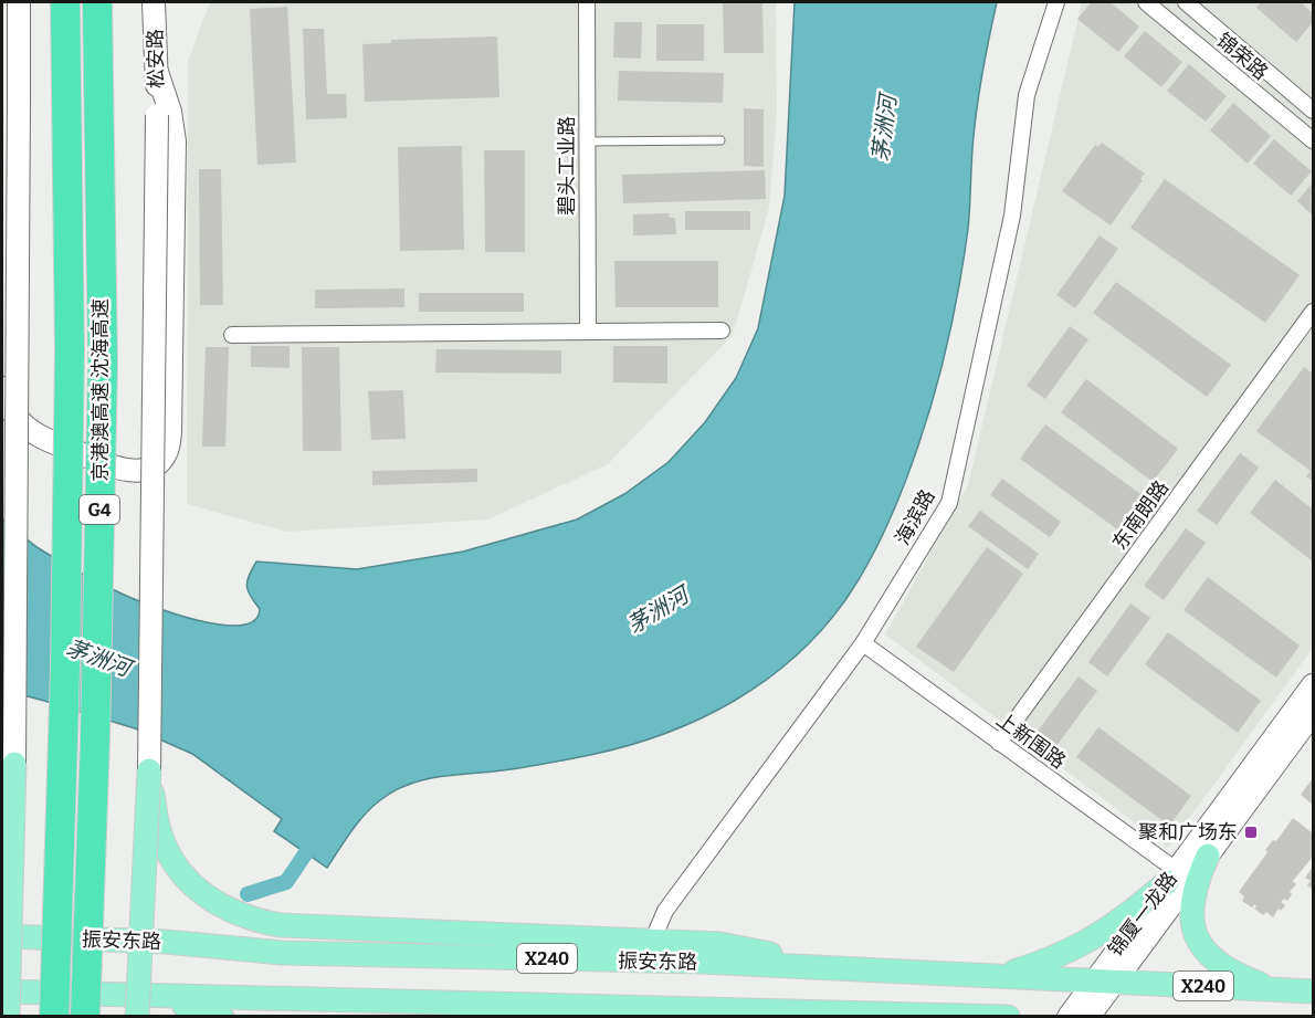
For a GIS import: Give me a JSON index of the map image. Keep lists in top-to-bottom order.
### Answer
{
  "streets": {
    "highway": ["京港澳高速 沈海高速", "G4"],
    "main road": [
      "松安路",
      "锦厦一龙路",
      "振安东路",
      "X240"
    ],
    "street": [
      "锦荣路",
      "碧头工业路",
      "东南朗路",
      "海滨路",
      "上新围路"
    ]
  },
  "crossings": [
    ["东南朗路", "上新围路"],
    ["海滨路", "上新围路"],
    ["上新围路", "锦厦一龙路"],
    ["锦厦一龙路", "振安东路"]
  ],
  "water": ["茅洲河"],
  "places": {
    "transit": ["聚和广场东"]
  }
}
